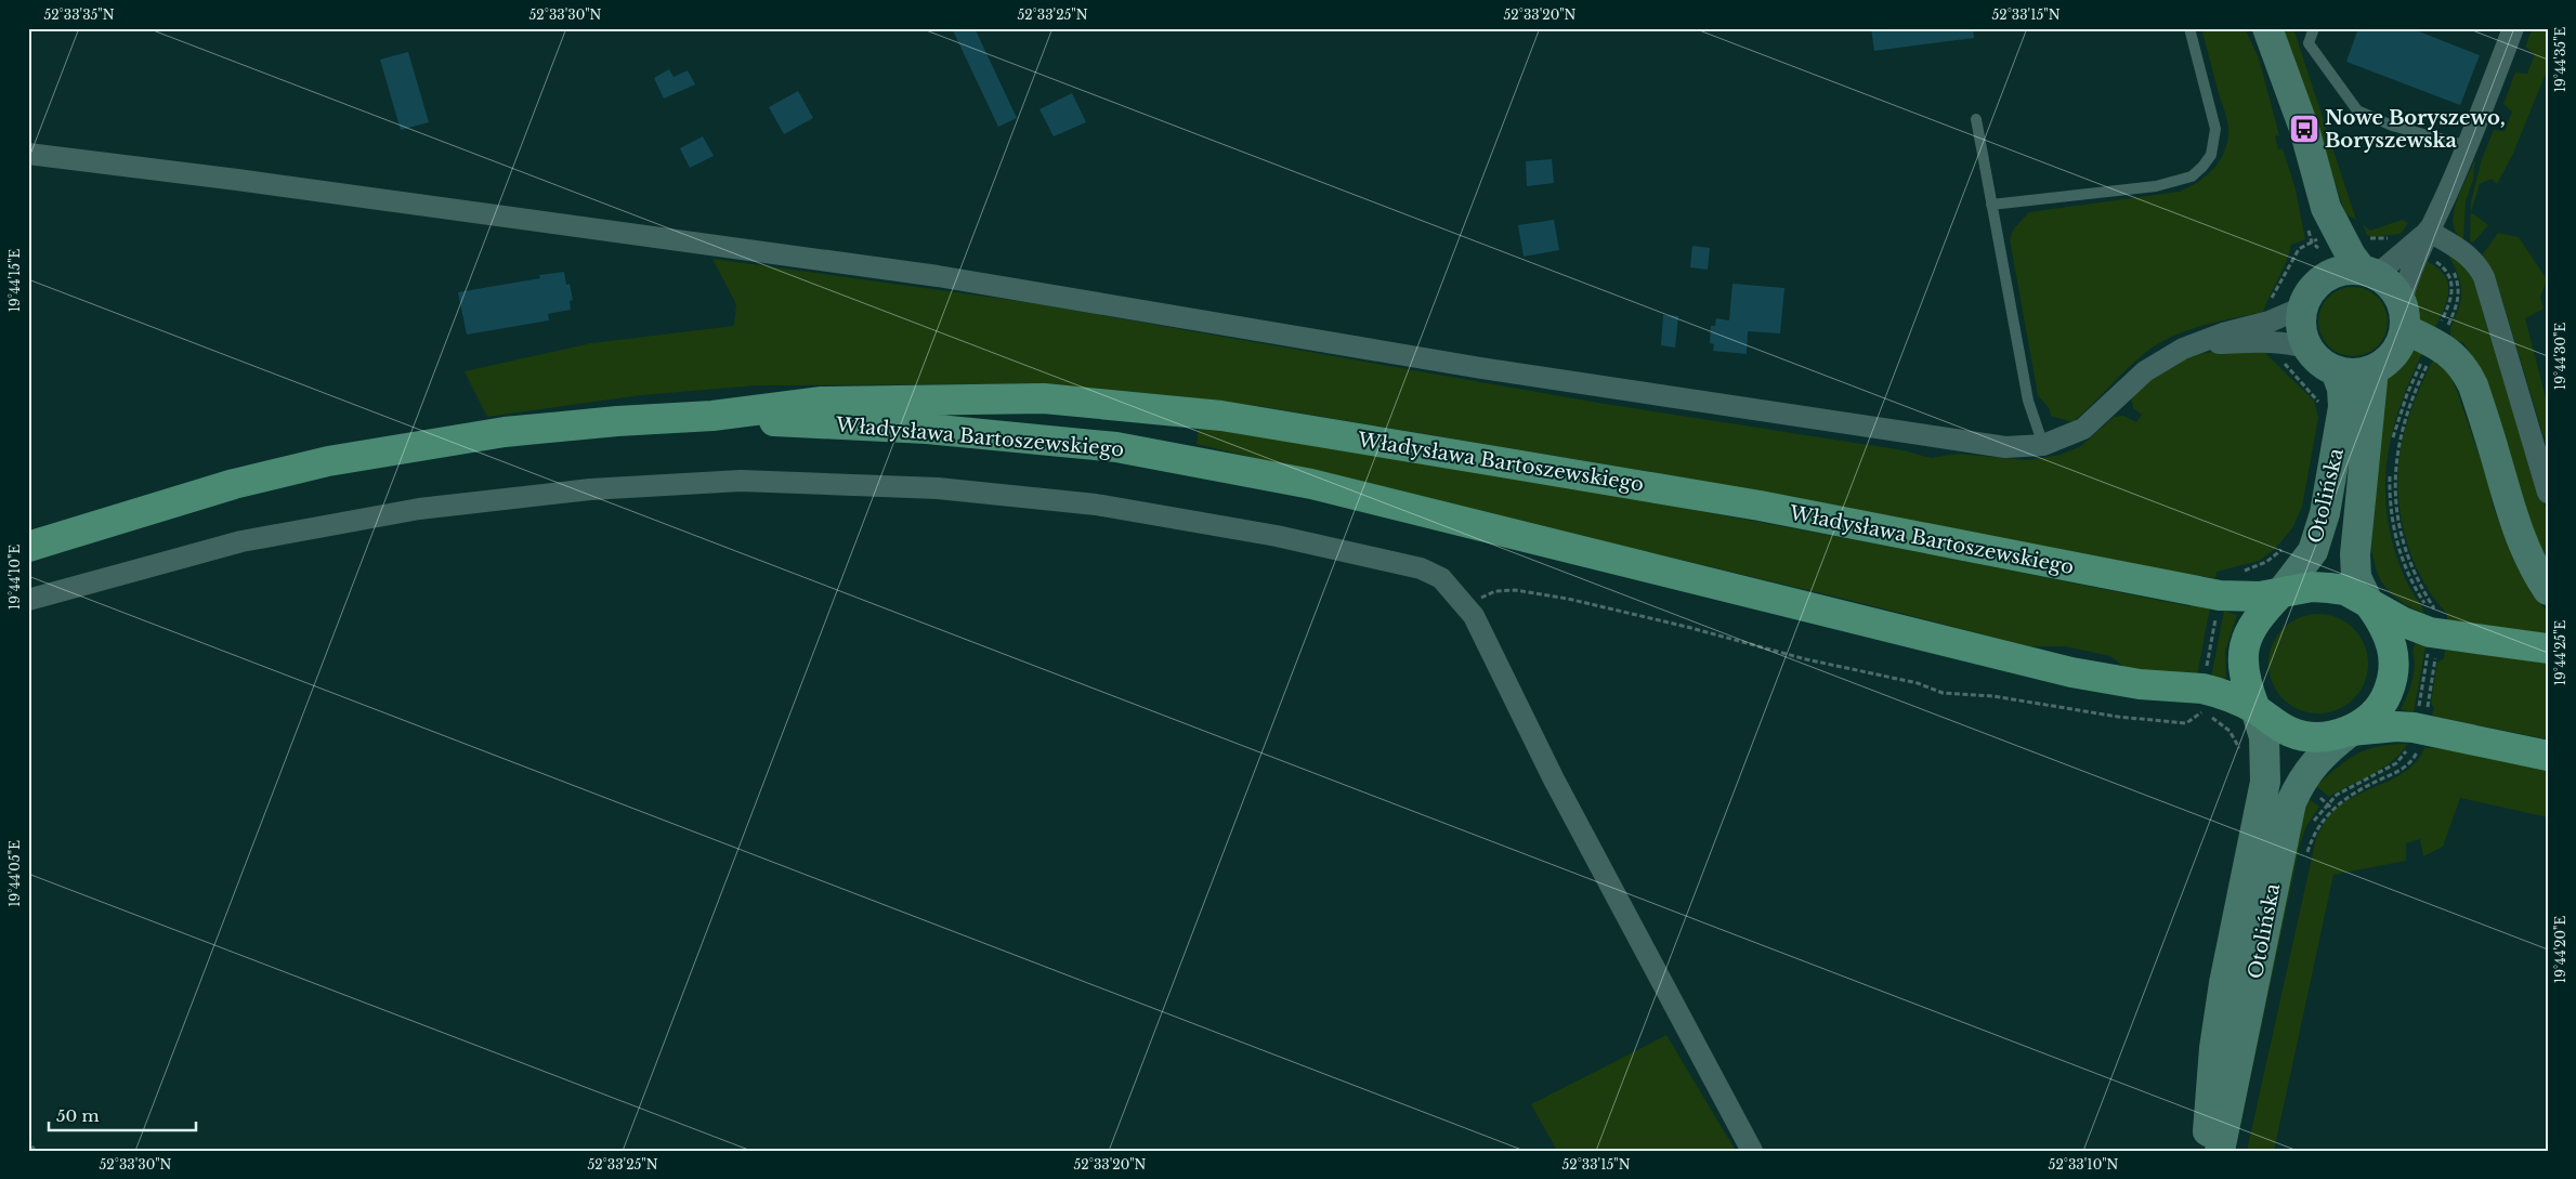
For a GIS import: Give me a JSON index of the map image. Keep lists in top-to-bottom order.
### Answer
{
  "streets": {
    "main road": ["Władysława Bartoszewskiego", "Otolińska"]
  },
  "crossings": [
    ["Władysława Bartoszewskiego", "Otolińska"]
  ],
  "places": {
    "bus stop": ["Nowe Boryszewo, Boryszewska"]
  },
  "scale_bar": "50 m",
  "coordinates": [
    "52°33'35\"N",
    "52°33'30\"N",
    "52°33'25\"N",
    "52°33'20\"N",
    "52°33'15\"N",
    "19°44'35\"E",
    "19°44'15\"E",
    "19°44'30\"E",
    "19°44'10\"E",
    "19°44'25\"E",
    "19°44'05\"E",
    "19°44'20\"E",
    "52°33'10\"N"
  ]
}
